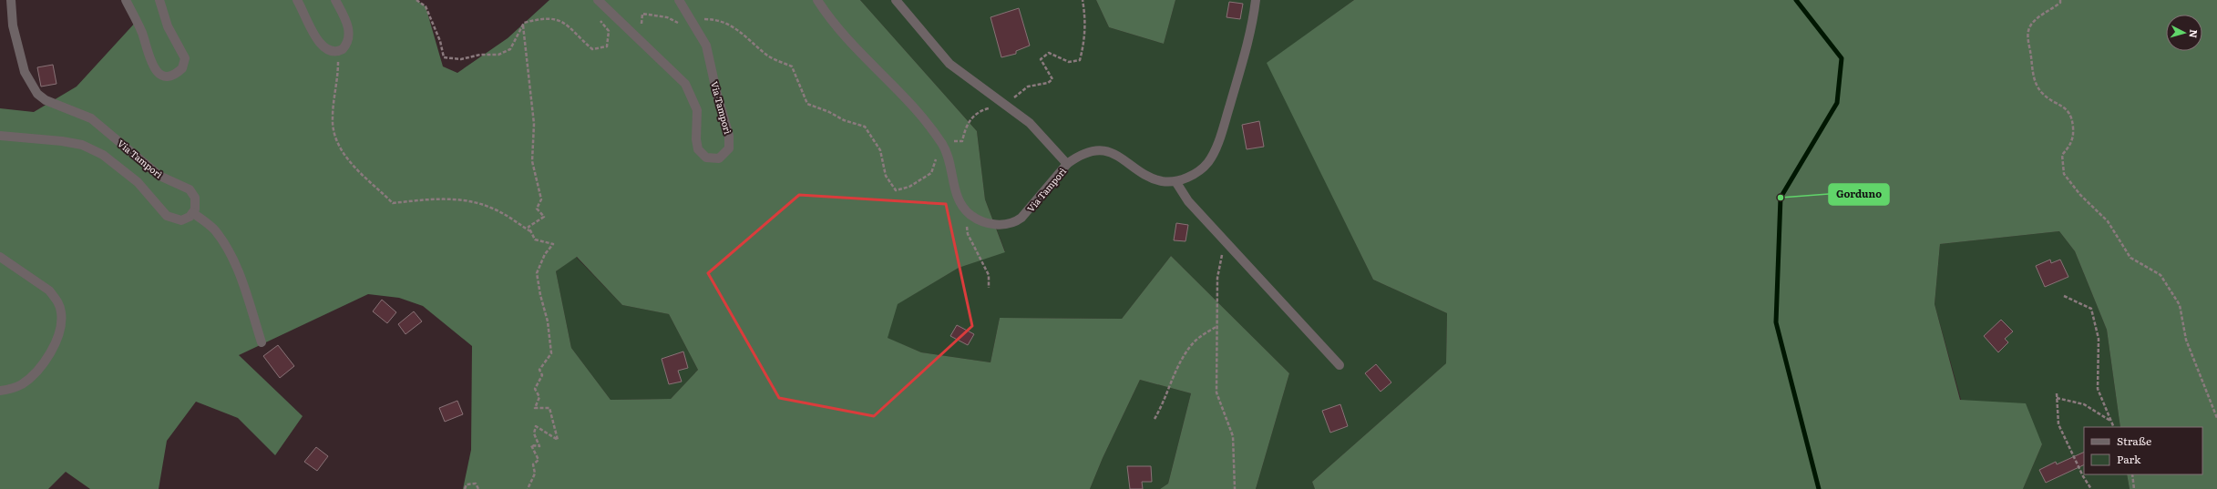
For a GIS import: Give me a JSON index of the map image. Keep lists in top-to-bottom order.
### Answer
{
  "streets": {
    "street": ["Via Tamporì"]
  },
  "places": ["Gorduno"],
  "legend": ["Straße", "Park"],
  "north": "right"
}
